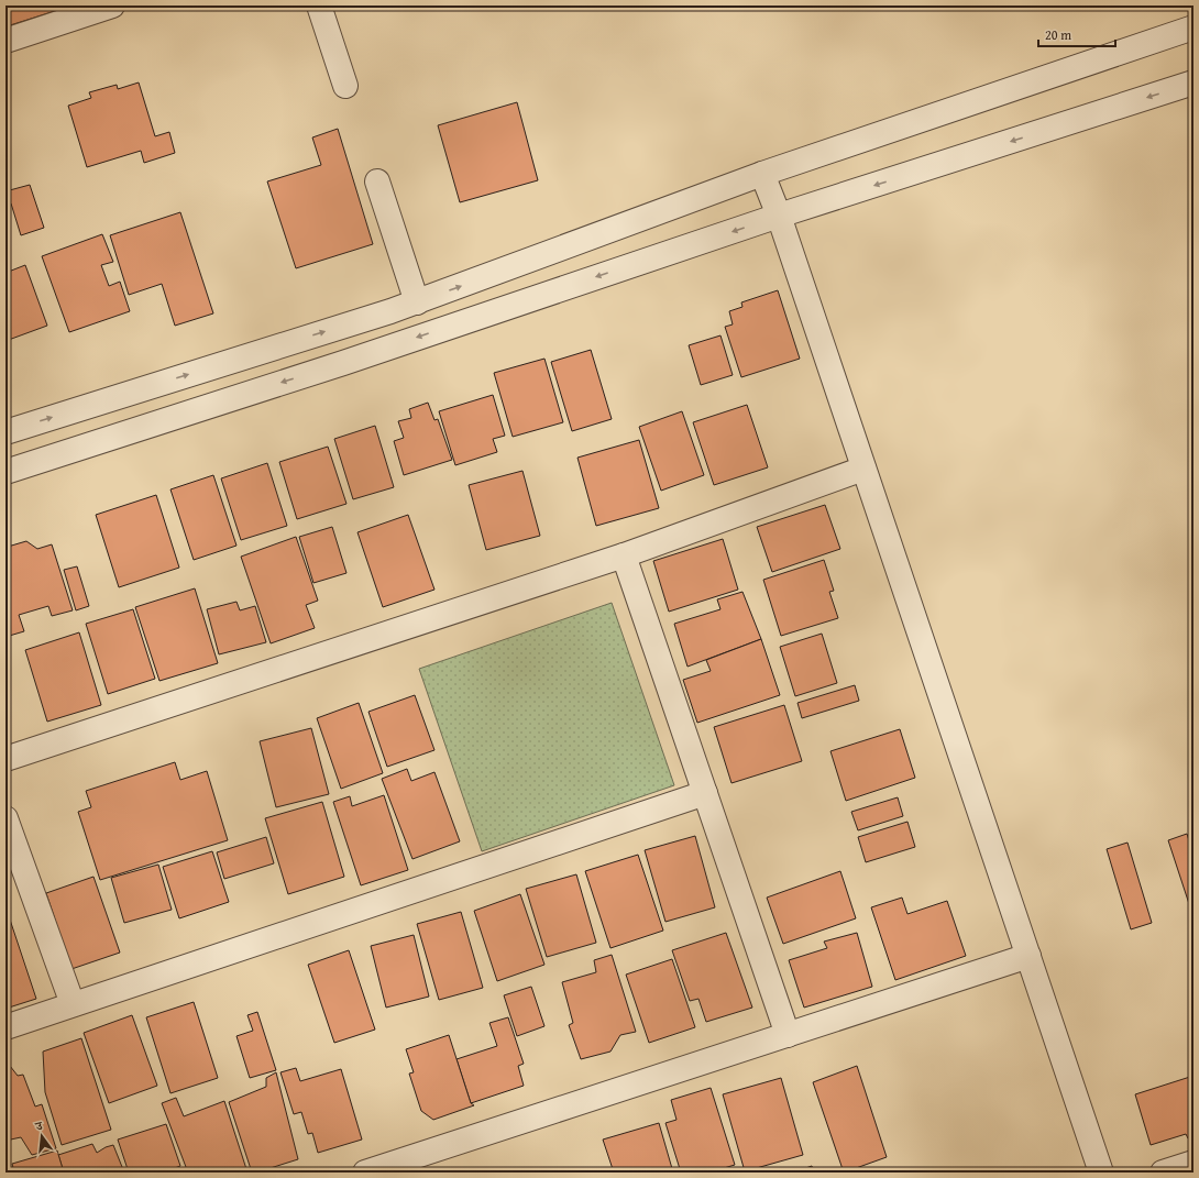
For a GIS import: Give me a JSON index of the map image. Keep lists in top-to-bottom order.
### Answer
{
  "scale_bar": "20 m",
  "north": "top"
}
